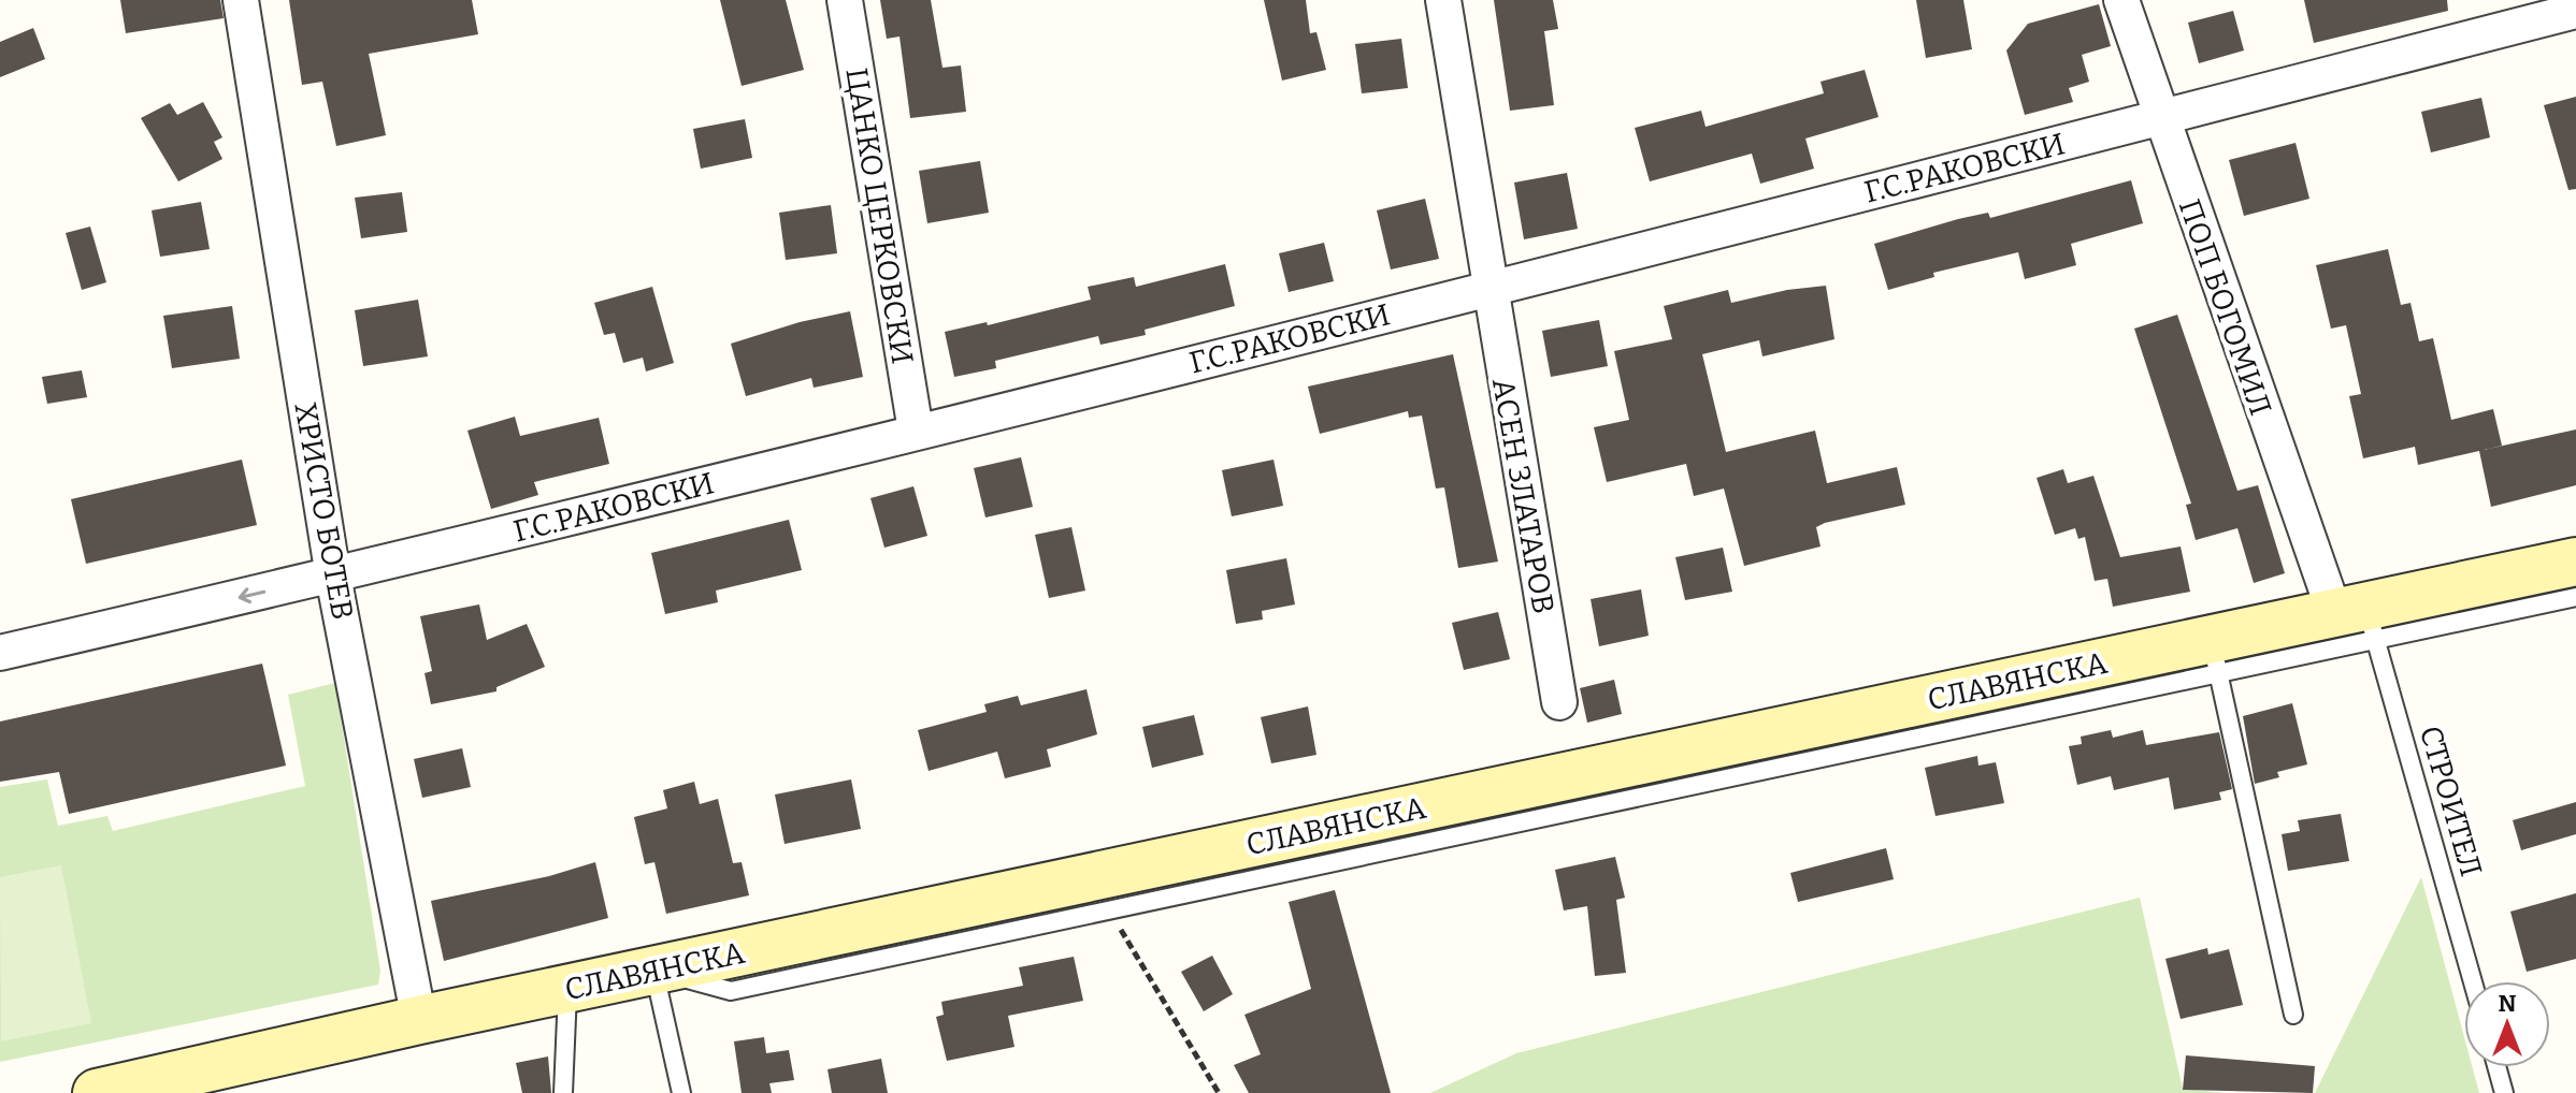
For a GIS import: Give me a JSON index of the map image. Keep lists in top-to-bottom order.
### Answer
{
  "streets": {
    "street": [
      "Г.С.РАКОВСКИ",
      "ЦАНКО ЦЕРКОВСКИ",
      "ПОП БОГОМИЛ",
      "АСЕН ЗЛАТАРОВ",
      "ХРИСТО БОТЕВ",
      "СЛАВЯНСКА"
    ],
    "lane": ["СТРОИТЕЛ"]
  },
  "crossings": [
    ["Г.С.РАКОВСКИ", "ЦАНКО ЦЕРКОВСКИ"],
    ["Г.С.РАКОВСКИ", "ПОП БОГОМИЛ"],
    ["Г.С.РАКОВСКИ", "АСЕН ЗЛАТАРОВ"],
    ["Г.С.РАКОВСКИ", "ХРИСТО БОТЕВ"],
    ["ПОП БОГОМИЛ", "СЛАВЯНСКА"],
    ["ПОП БОГОМИЛ", "СТРОИТЕЛ"],
    ["ХРИСТО БОТЕВ", "СЛАВЯНСКА"],
    ["СЛАВЯНСКА", "СТРОИТЕЛ"]
  ],
  "north": "top"
}
